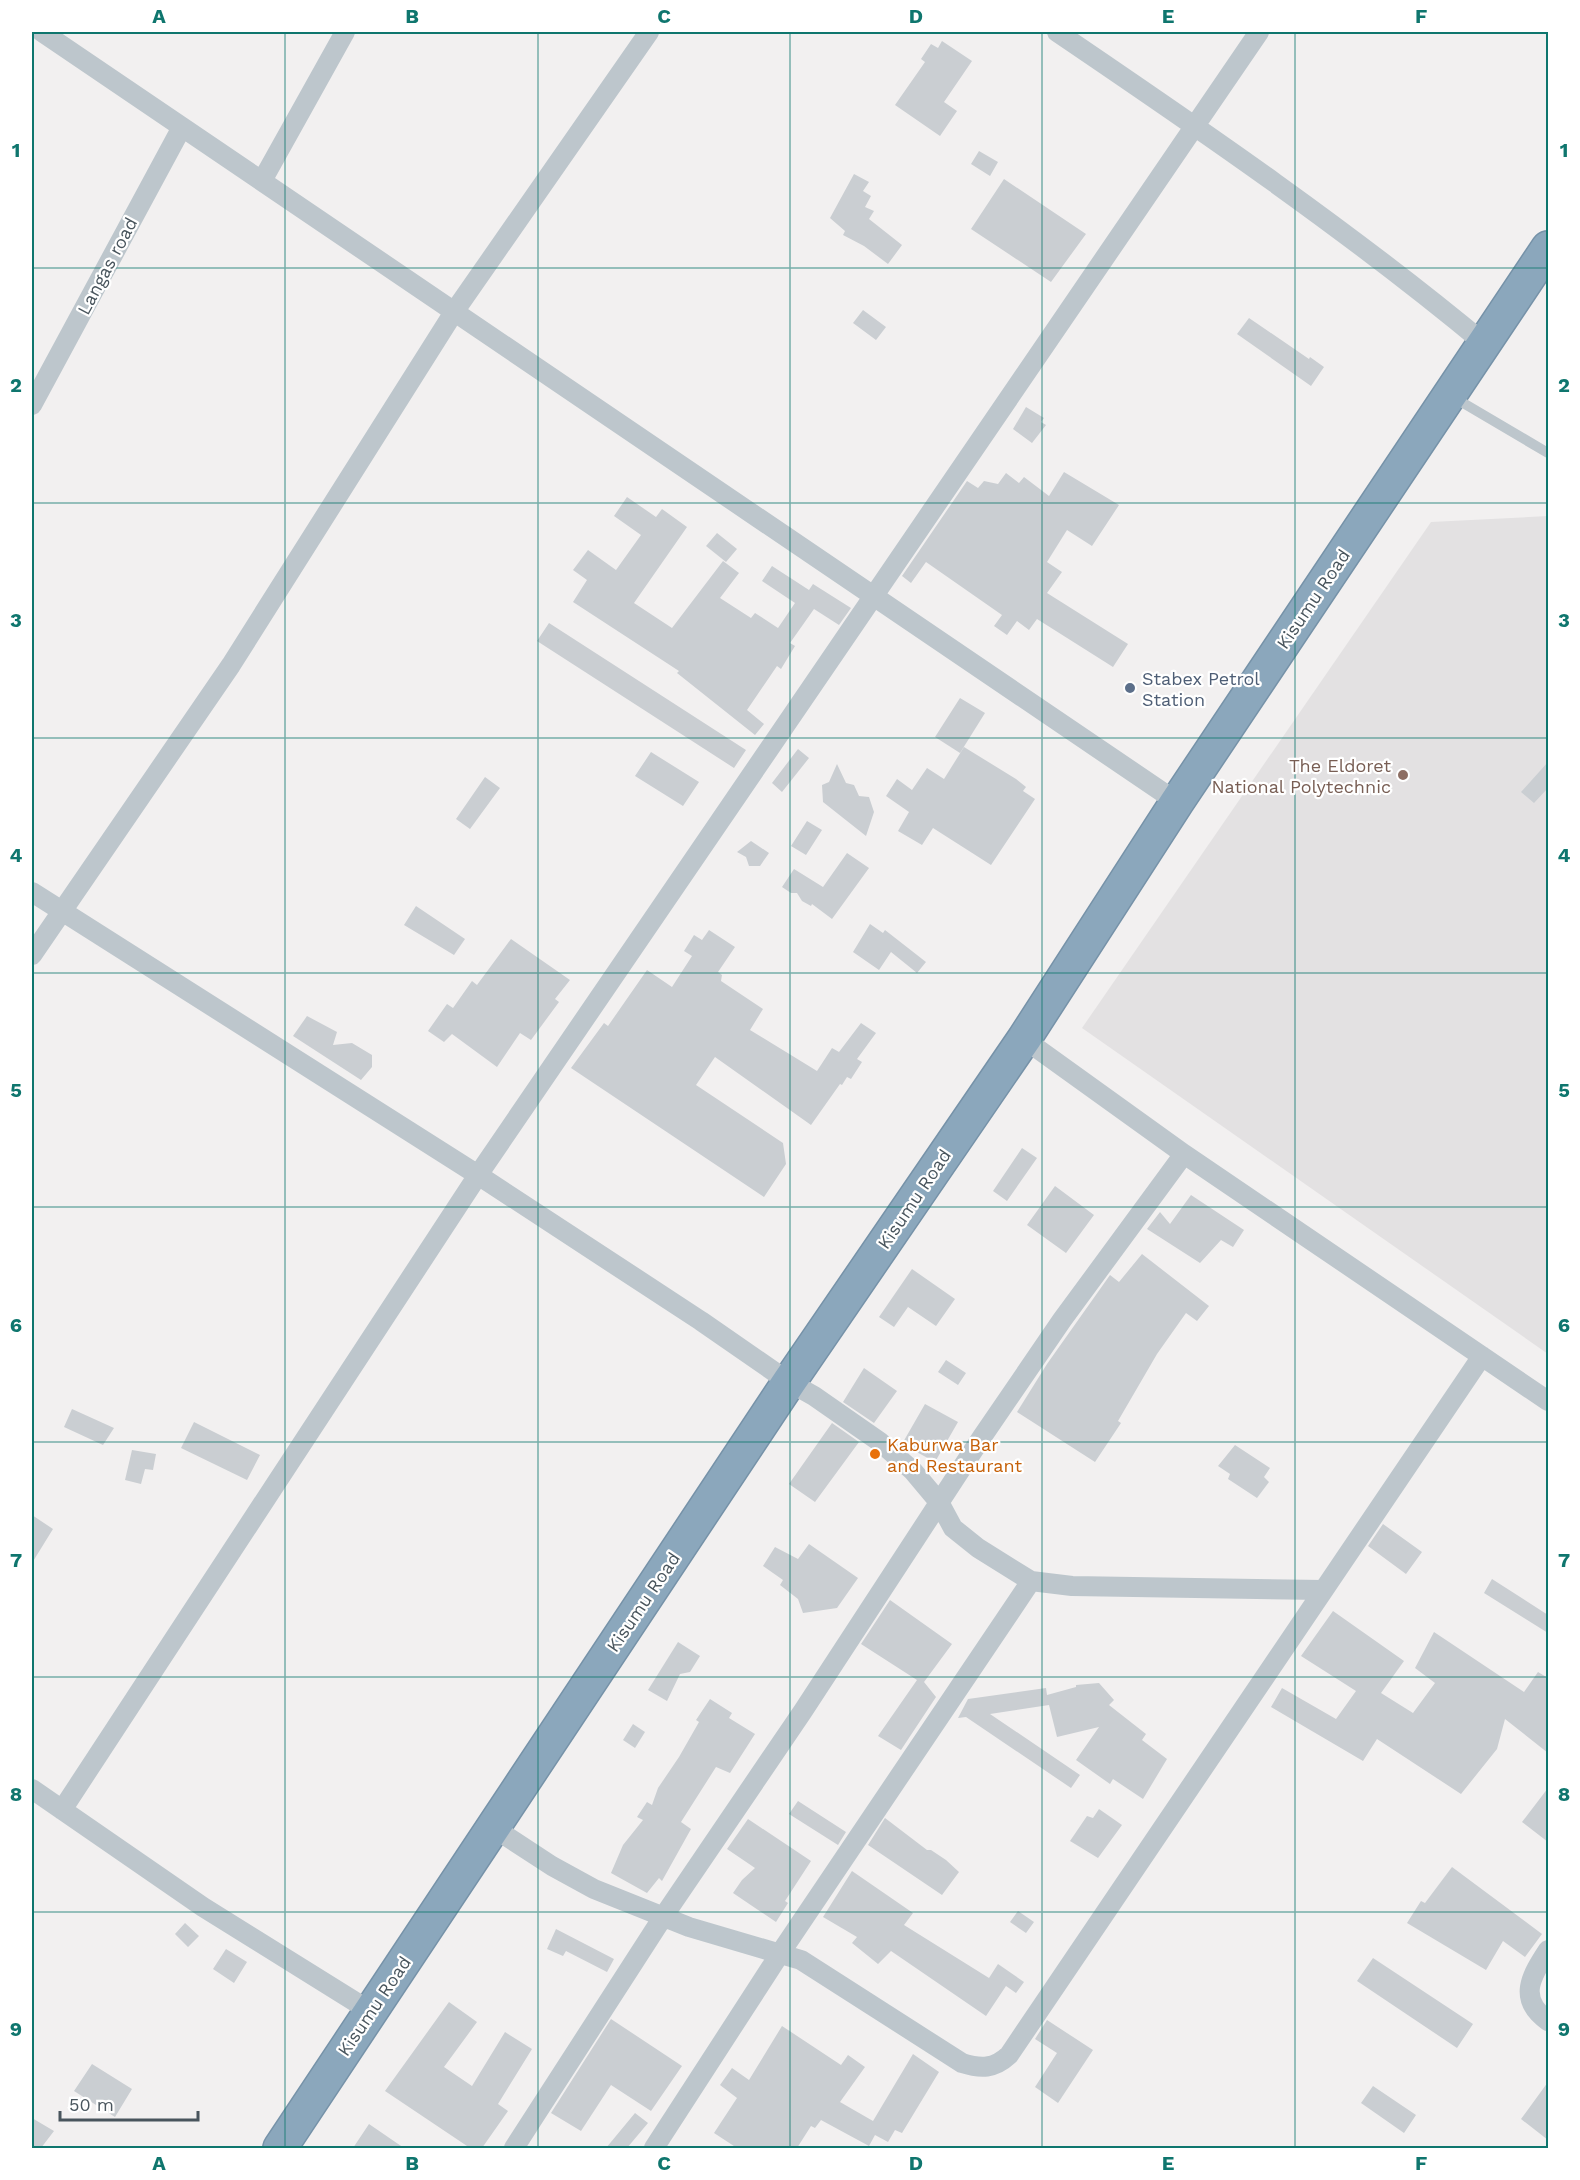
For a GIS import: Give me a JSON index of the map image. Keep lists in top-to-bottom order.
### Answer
{
  "streets": {
    "highway": ["Kisumu Road"],
    "street": ["Langas road"]
  },
  "places": ["Stabex Petrol Station", "The Eldoret National Polytechnic", "Kaburwa Bar and Restaurant"],
  "scale_bar": "50 m",
  "grid": {
    "columns": [
      "A",
      "B",
      "C",
      "D",
      "E",
      "F"
    ],
    "rows": [
      "1",
      "2",
      "3",
      "4",
      "5",
      "6",
      "7",
      "8",
      "9"
    ]
  }
}
